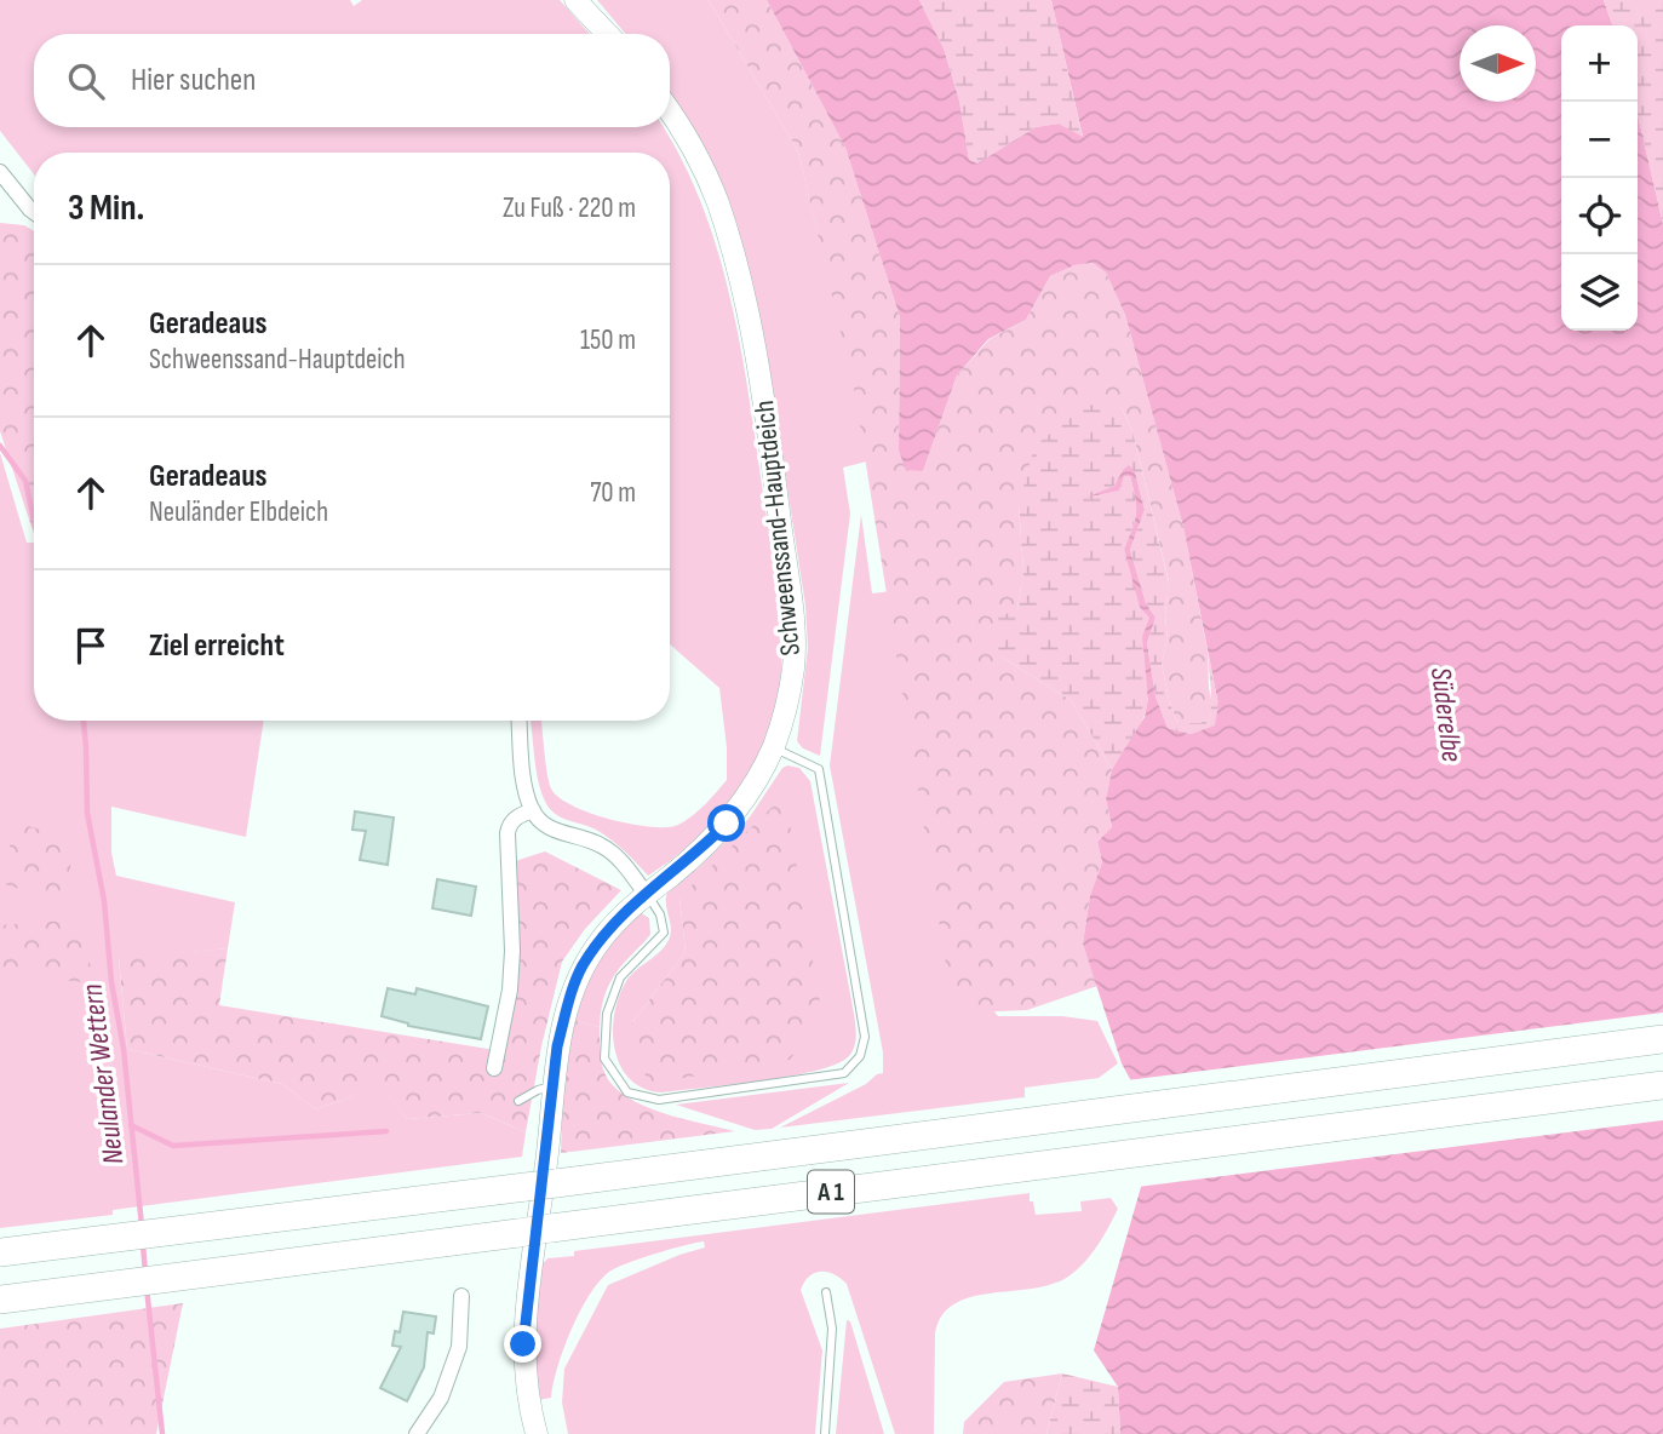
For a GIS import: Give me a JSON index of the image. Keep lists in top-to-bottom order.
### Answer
{
  "streets": {
    "highway": ["A 1"],
    "street": ["Schweenssand-Hauptdeich"]
  },
  "water": ["Süderelbe", "Neulander Wettern"],
  "north": "right",
  "page": {
    "map_buttons": ["+", "−"],
    "search": "Hier suchen",
    "heading": ["3 Min.", "Zu Fuß · 220 m"],
    "list": [
      ["Geradeaus", "Schweenssand-Hauptdeich", "150 m"],
      ["Geradeaus", "Neuländer Elbdeich", "70 m"],
      "Ziel erreicht"
    ]
  }
}
